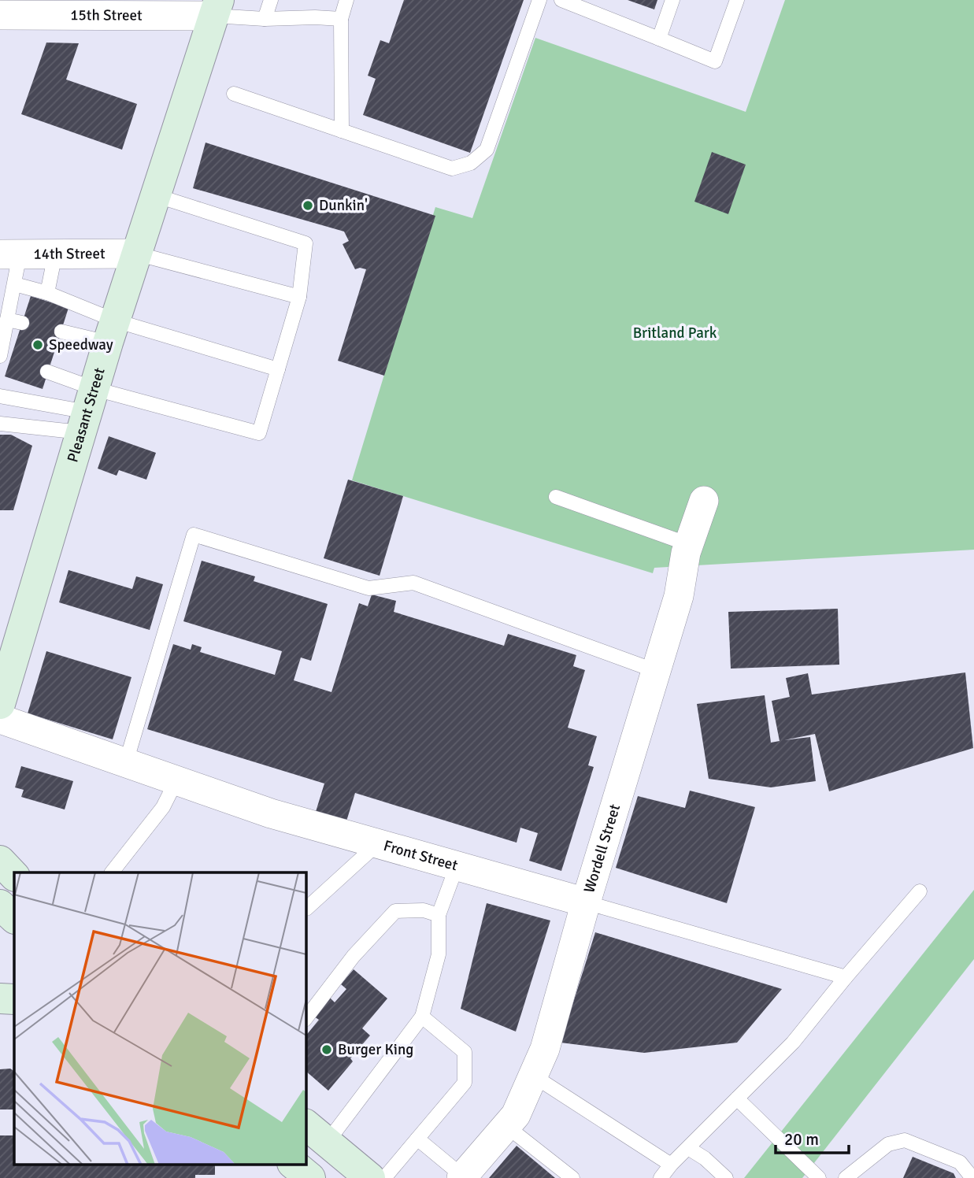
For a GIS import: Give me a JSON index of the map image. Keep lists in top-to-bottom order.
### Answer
{
  "streets": {
    "main road": ["Pleasant Street"],
    "street": [
      "15th Street",
      "14th Street",
      "Wordell Street",
      "Front Street"
    ]
  },
  "crossings": [
    ["15th Street", "Pleasant Street"],
    ["14th Street", "Pleasant Street"],
    ["Wordell Street", "Front Street"]
  ],
  "parks": ["Britland Park"],
  "places": ["Dunkin'", "Speedway", "Burger King"],
  "scale_bar": "20 m"
}
